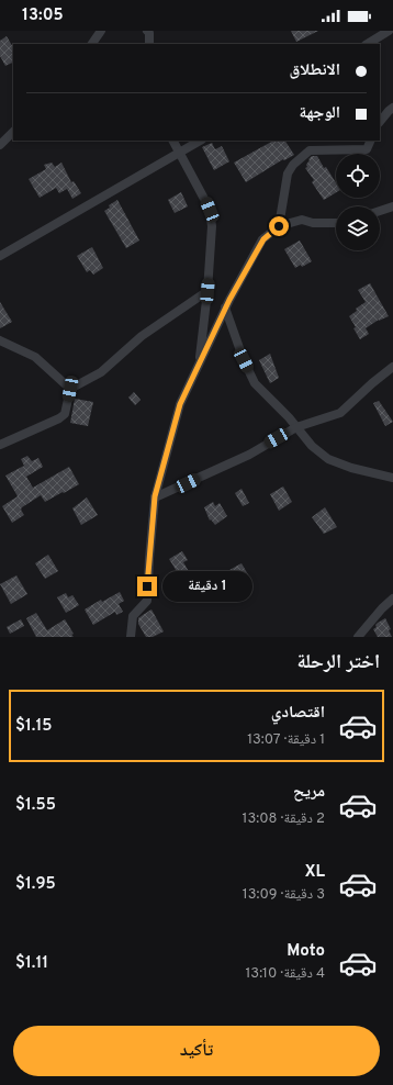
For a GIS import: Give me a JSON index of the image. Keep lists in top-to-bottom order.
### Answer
{
  "page": {
    "status": "13:05",
    "banner": ["الانطلاق", "الوجهة"],
    "bubble": "1 دقيقة",
    "heading": "اختر الرحلة",
    "list": [
      {
        "name": "اقتصادي",
        "note": "1 دقيقة · 13:07",
        "value": "$1.15"
      },
      {
        "name": "مريح",
        "note": "2 دقيقة · 13:08",
        "value": "$1.55"
      },
      {
        "name": "XL",
        "note": "3 دقيقة · 13:09",
        "value": "$1.95"
      },
      {
        "name": "Moto",
        "note": "4 دقيقة · 13:10",
        "value": "$1.11"
      }
    ],
    "buttons": "تأكيد"
  }
}
